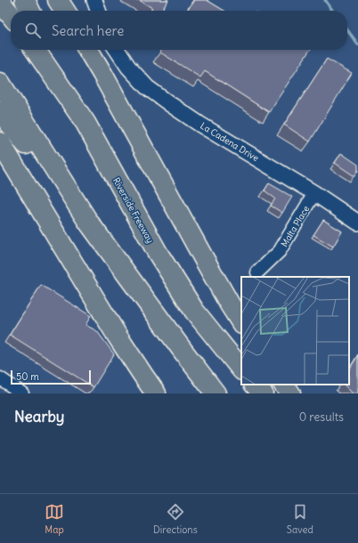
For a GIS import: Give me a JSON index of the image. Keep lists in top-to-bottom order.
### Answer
{
  "streets": {
    "highway": ["Riverside Freeway"],
    "street": ["La Cadena Drive", "Malta Place"]
  },
  "crossings": [
    ["La Cadena Drive", "Malta Place"]
  ],
  "scale_bar": "50 m",
  "page": {
    "search": "Search here",
    "scale": "50 m",
    "heading": ["Nearby", "0 results"],
    "nav": ["Map", "Directions", "Saved"]
  }
}
